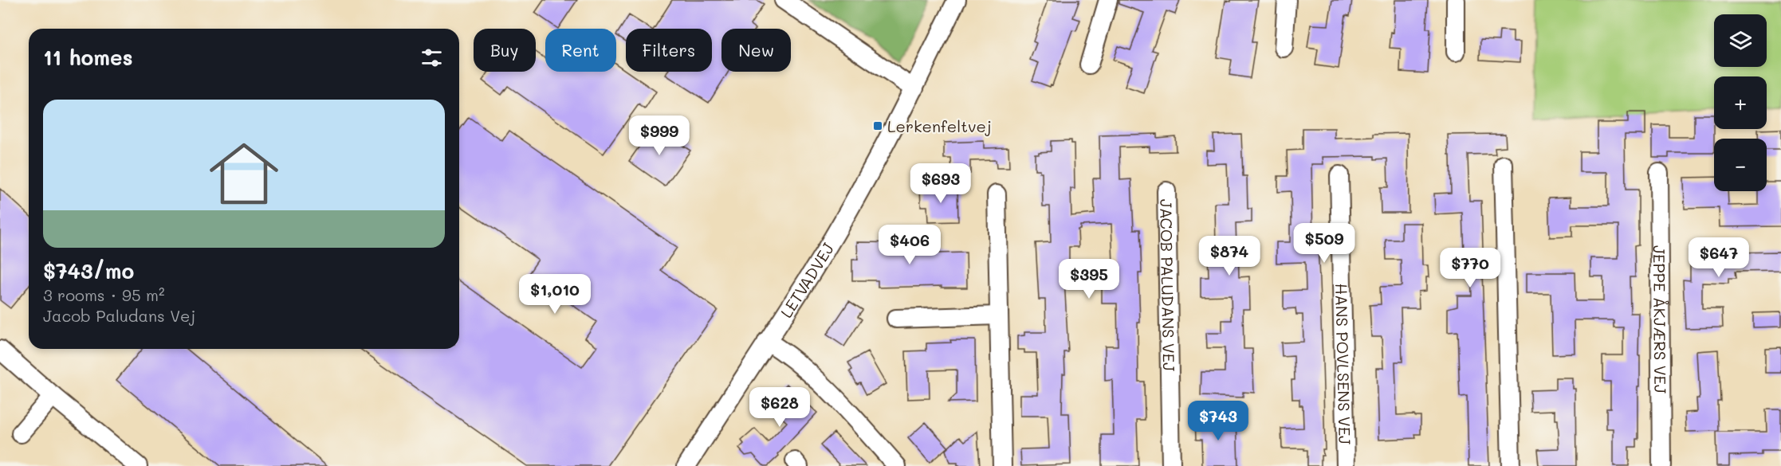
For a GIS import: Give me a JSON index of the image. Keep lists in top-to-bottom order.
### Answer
{
  "streets": {
    "street": [
      "LETVADVEJ",
      "JACOB PALUDANS VEJ",
      "JEPPE ÅKJÆRS VEJ",
      "HANS POVLSENS VEJ"
    ]
  },
  "places": {
    "transit": ["Lerkenfeltvej"]
  },
  "page": {
    "map_buttons": ["+", "−"],
    "chip": [
      "Buy",
      "Rent",
      "Filters",
      "New"
    ],
    "heading": "11 homes",
    "list": [
      {
        "name": "$743/mo",
        "note": "3 rooms · 95 m² · Jacob Paludans Vej"
      }
    ],
    "price": [
      "$999",
      "$693",
      "$509",
      "$406",
      "$874",
      "$647",
      "$770",
      "$395",
      "$1,010",
      "$628",
      "$743"
    ]
  }
}
